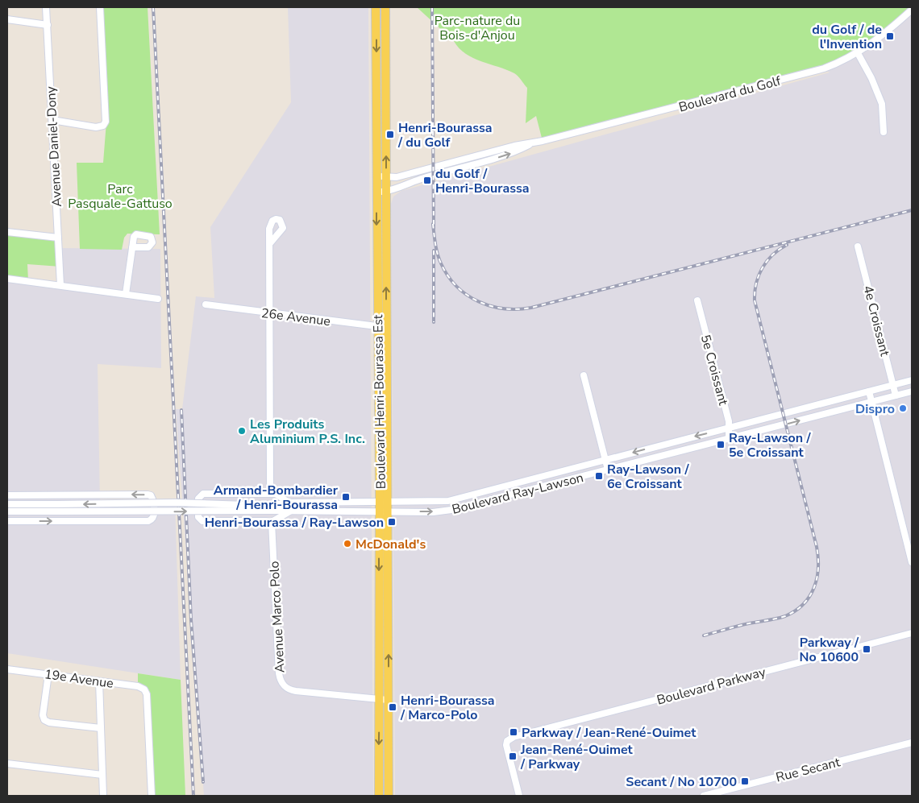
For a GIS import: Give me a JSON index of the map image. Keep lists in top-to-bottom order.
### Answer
{
  "streets": {
    "main road": ["Boulevard Henri-Bourassa Est"],
    "street": [
      "Boulevard du Golf",
      "Avenue Daniel-Dony",
      "26e Avenue",
      "4e Croissant",
      "5e Croissant",
      "Boulevard Ray-Lawson",
      "Avenue Marco Polo",
      "19e Avenue",
      "Boulevard Parkway",
      "Rue Secant"
    ]
  },
  "crossings": [
    ["Boulevard du Golf", "Boulevard Henri-Bourassa Est"],
    ["26e Avenue", "Boulevard Henri-Bourassa Est"],
    ["4e Croissant", "Boulevard Ray-Lawson"],
    ["5e Croissant", "Boulevard Ray-Lawson"],
    ["Boulevard Henri-Bourassa Est", "Boulevard Ray-Lawson"],
    ["Boulevard Henri-Bourassa Est", "Avenue Marco Polo"]
  ],
  "parks": ["Parc-nature du Bois-d'Anjou", "Parc Pasquale-Gattuso"],
  "places": {
    "transit": [
      "du Golf / de l'Invention",
      "Henri-Bourassa / du Golf",
      "du Golf / Henri-Bourassa",
      "Ray-Lawson / 5e Croissant",
      "Ray-Lawson / 6e Croissant",
      "Armand-Bombardier / Henri-Bourassa",
      "Henri-Bourassa / Ray-Lawson",
      "Parkway / No 10600",
      "Henri-Bourassa / Marco-Polo",
      "Parkway / Jean-René-Ouimet",
      "Jean-René-Ouimet / Parkway",
      "Secant / No 10700"
    ],
    "other": ["Dispro", "Les Produits Aluminium P.S. Inc.", "McDonald's"]
  }
}
